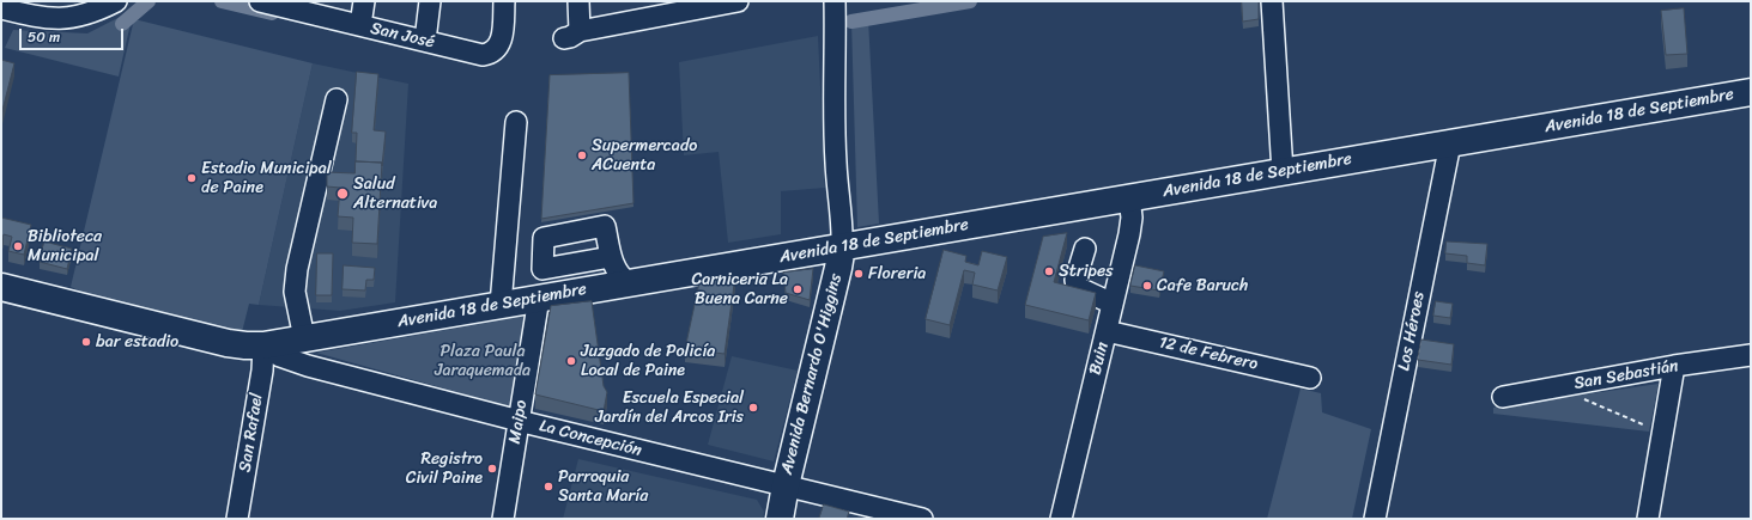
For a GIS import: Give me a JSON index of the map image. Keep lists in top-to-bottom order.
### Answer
{
  "streets": {
    "main road": ["Avenida 18 de Septiembre", "Avenida Bernardo O'Higgins"],
    "street": [
      "San José",
      "Los Héroes",
      "12 de Febrero",
      "Buin",
      "San Sebastián",
      "Maipo",
      "San Rafael",
      "La Concepción"
    ]
  },
  "crossings": [
    ["Avenida 18 de Septiembre", "Los Héroes"],
    ["Avenida 18 de Septiembre", "Buin"],
    ["Avenida 18 de Septiembre", "Avenida Bernardo O'Higgins"],
    ["Avenida 18 de Septiembre", "Maipo"],
    ["Avenida 18 de Septiembre", "San Rafael"],
    ["Avenida 18 de Septiembre", "La Concepción"],
    ["12 de Febrero", "Buin"],
    ["Avenida Bernardo O'Higgins", "La Concepción"],
    ["Maipo", "La Concepción"],
    ["San Rafael", "La Concepción"]
  ],
  "parks": ["Plaza Paula Jaraquemada"],
  "places": [
    "Supermercado ACuenta",
    "Estadio Municipal de Paine",
    "Salud Alternativa",
    "Biblioteca Municipal",
    "Stripes",
    "Floreria",
    "Cafe Baruch",
    "Carniceria La Buena Carne",
    "bar estadio",
    "Juzgado de Policía Local de Paine",
    "Escuela Especial Jardín del Arcos Iris",
    "Registro Civil Paine",
    "Parroquia Santa María"
  ],
  "scale_bar": "50 m"
}
